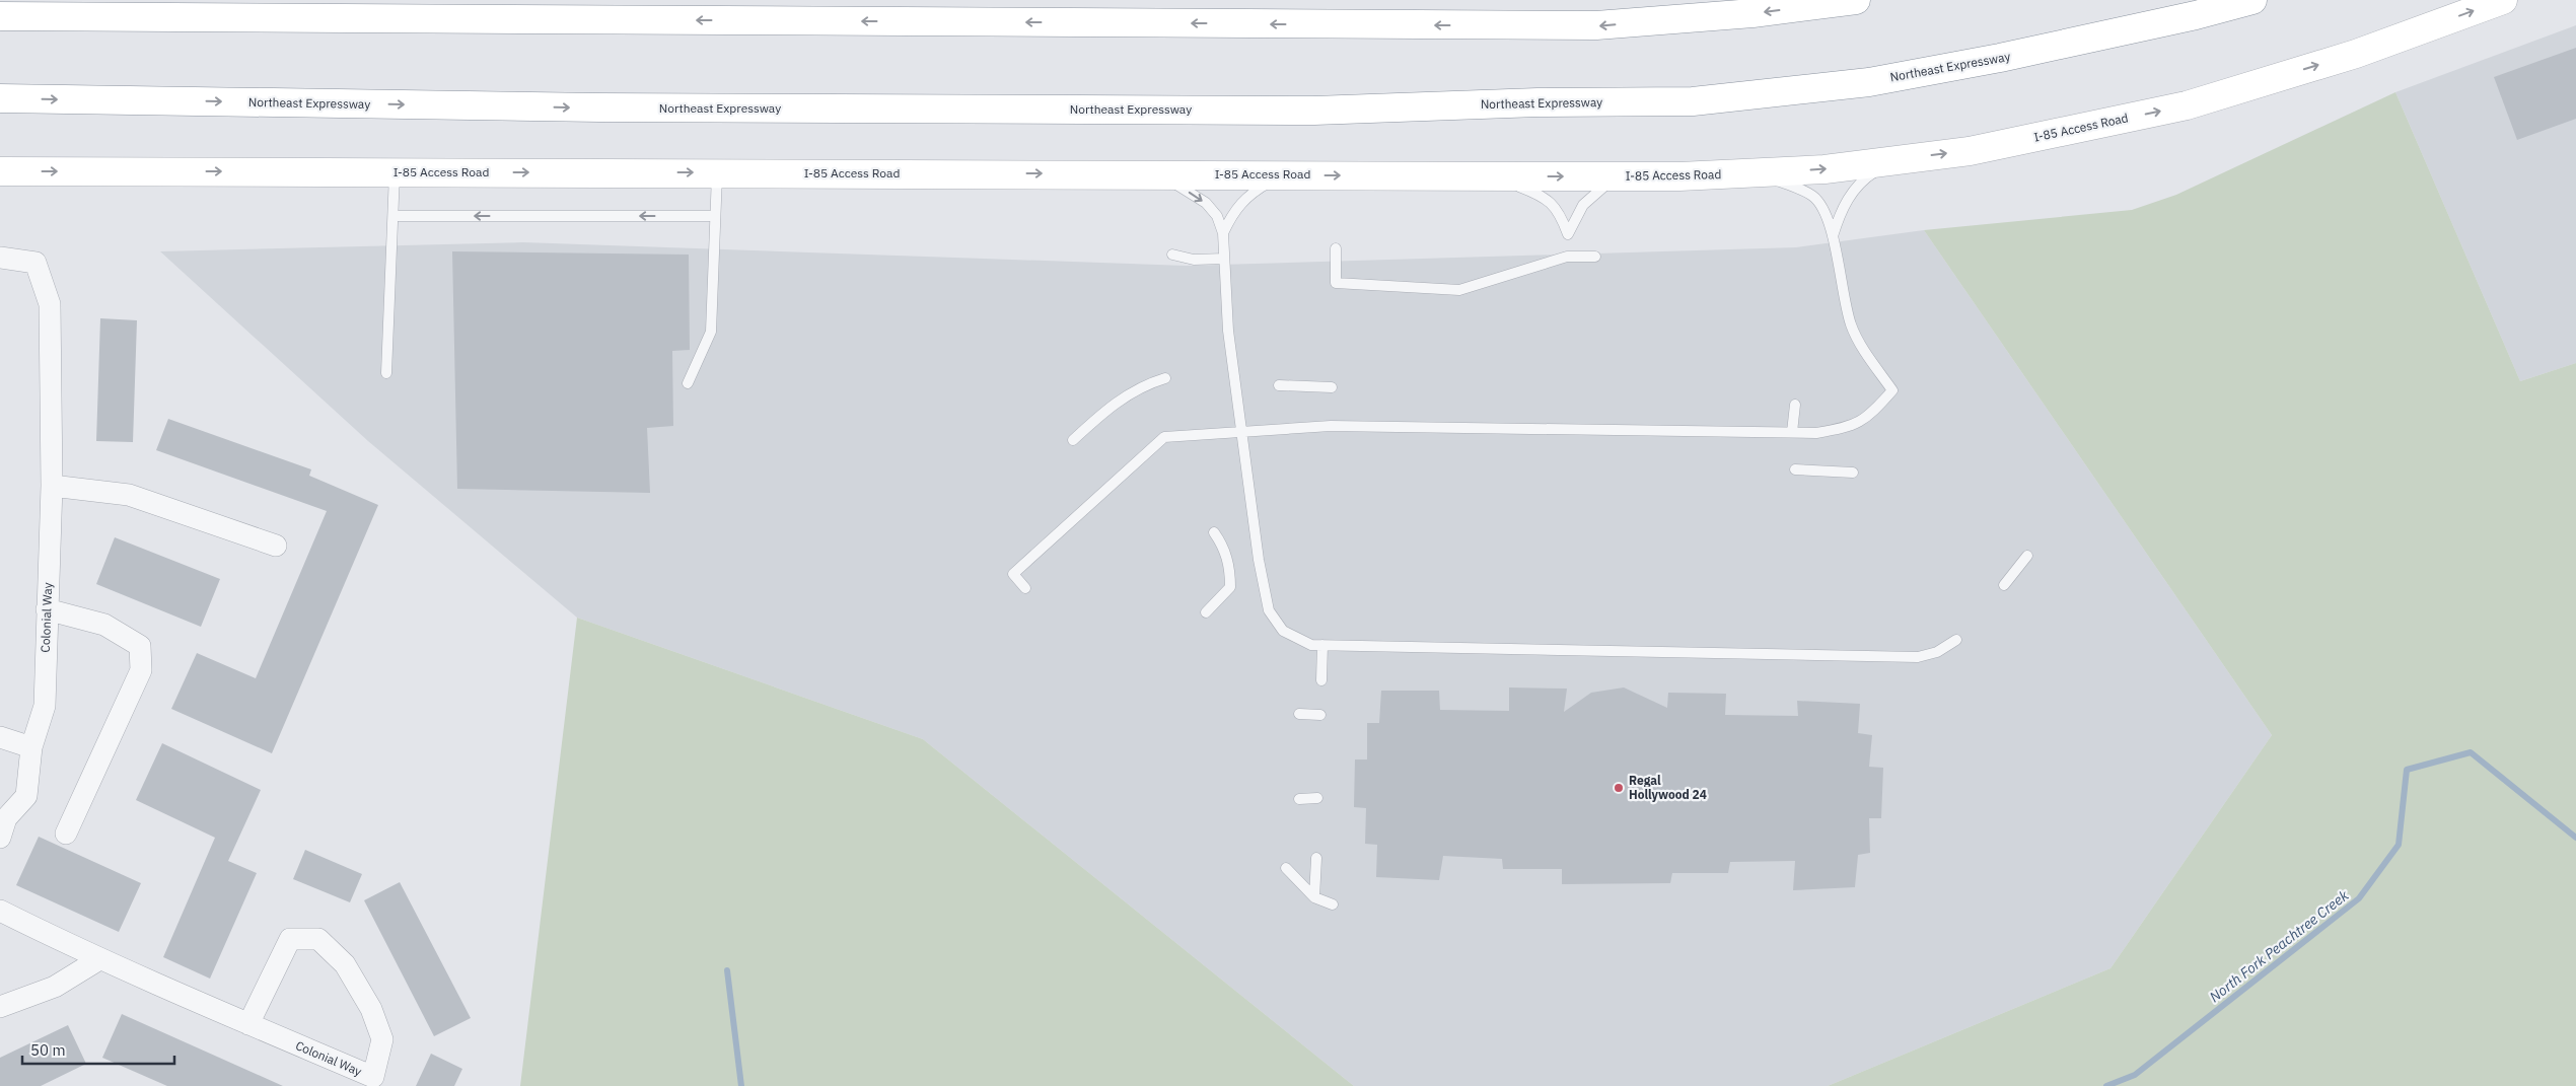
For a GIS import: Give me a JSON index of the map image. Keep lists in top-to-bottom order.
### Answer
{
  "streets": {
    "main road": ["Northeast Expressway", "I-85 Access Road"],
    "street": ["Colonial Way"]
  },
  "water": ["North Fork Peachtree Creek"],
  "places": ["Regal Hollywood 24"],
  "scale_bar": "50 m"
}
